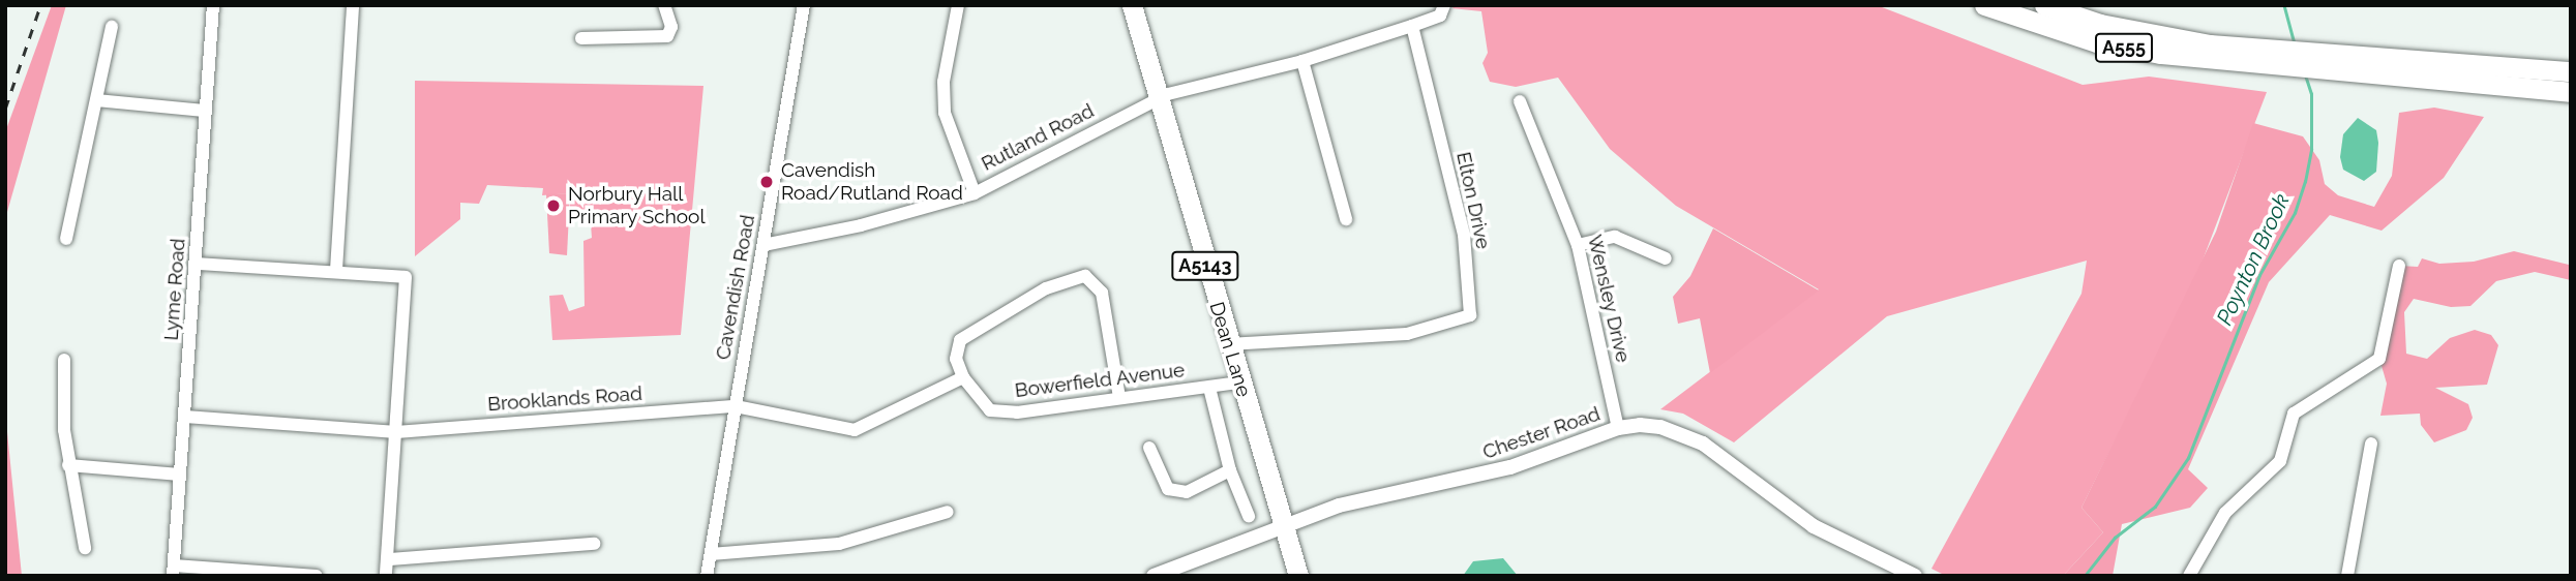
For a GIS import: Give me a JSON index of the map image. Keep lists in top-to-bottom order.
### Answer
{
  "streets": {
    "main road": ["A555", "A5143", "Dean Lane"],
    "street": [
      "Rutland Road",
      "Elton Drive",
      "Cavendish Road",
      "Lyme Road",
      "Wensley Drive",
      "Bowerfield Avenue",
      "Brooklands Road",
      "Chester Road"
    ]
  },
  "crossings": [
    ["Rutland Road", "Elton Drive"],
    ["Rutland Road", "Cavendish Road"],
    ["Rutland Road", "Dean Lane"],
    ["Elton Drive", "Dean Lane"],
    ["A5143", "Dean Lane"],
    ["A5143", "Chester Road"],
    ["Cavendish Road", "Brooklands Road"],
    ["Lyme Road", "Brooklands Road"],
    ["Wensley Drive", "Chester Road"],
    ["Dean Lane", "Bowerfield Avenue"],
    ["Dean Lane", "Chester Road"]
  ],
  "water": ["Poynton Brook"],
  "places": ["Cavendish Road/Rutland Road", "Norbury Hall Primary School"]
}
